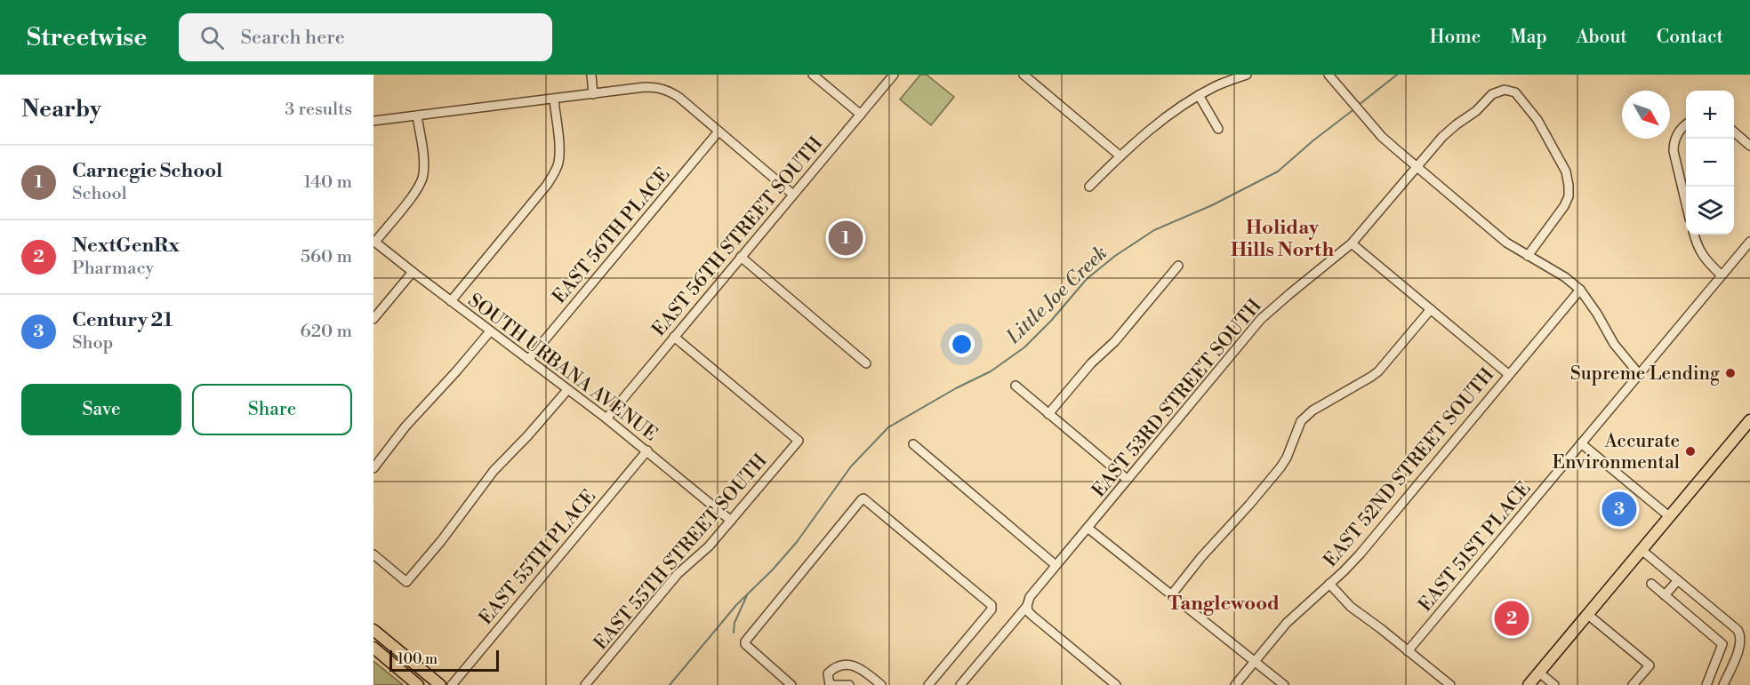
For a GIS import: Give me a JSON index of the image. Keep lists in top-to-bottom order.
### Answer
{
  "streets": {
    "street": [
      "EAST 56TH PLACE",
      "EAST 56TH STREET SOUTH",
      "SOUTH URBANA AVENUE",
      "EAST 53RD STREET SOUTH",
      "EAST 52ND STREET SOUTH",
      "EAST 51ST PLACE",
      "EAST 55TH STREET SOUTH",
      "EAST 55TH PLACE"
    ]
  },
  "crossings": [
    ["EAST 56TH PLACE", "SOUTH URBANA AVENUE"],
    ["EAST 56TH STREET SOUTH", "SOUTH URBANA AVENUE"],
    ["EAST 56TH STREET SOUTH", "EAST 55TH STREET SOUTH"],
    ["SOUTH URBANA AVENUE", "EAST 55TH STREET SOUTH"],
    ["SOUTH URBANA AVENUE", "EAST 55TH PLACE"]
  ],
  "districts": ["Holiday Hills North", "Tanglewood"],
  "water": ["Little Joe Creek"],
  "places": ["Supreme Lending", "Accurate Environmental"],
  "scale_bar": "100 m",
  "north": "bottom right",
  "page": {
    "header": "Streetwise",
    "search": "Search here",
    "nav": [
      "Home",
      "Map",
      "About",
      "Contact"
    ],
    "heading": ["Nearby", "3 results"],
    "map_buttons": ["+", "−"],
    "list": [
      {
        "mark": "1",
        "name": "Carnegie School",
        "note": "School",
        "value": "140 m"
      },
      {
        "mark": "2",
        "name": "NextGenRx",
        "note": "Pharmacy",
        "value": "560 m"
      },
      {
        "mark": "3",
        "name": "Century 21",
        "note": "Shop",
        "value": "620 m"
      }
    ],
    "pins": ["1", "3", "2"],
    "buttons": ["Save", "Share"],
    "scale": "100 m"
  }
}
